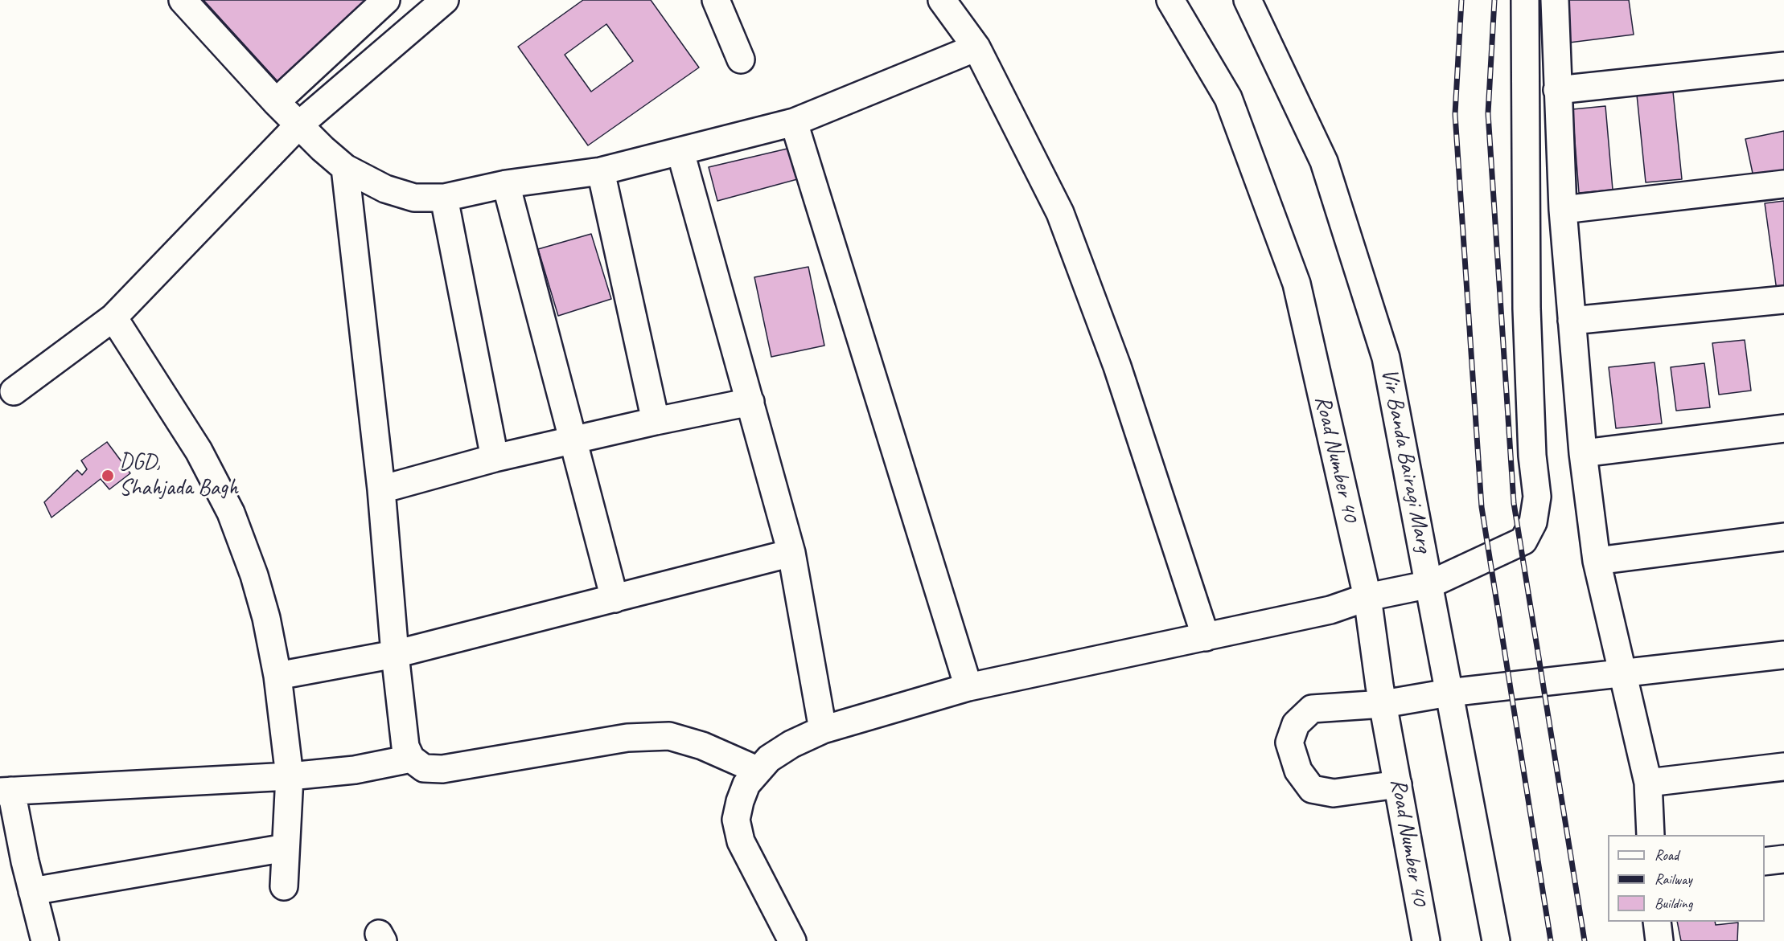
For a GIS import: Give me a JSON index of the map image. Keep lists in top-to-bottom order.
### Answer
{
  "streets": {
    "street": ["Road Number 40", "Vir Banda Bairagi Marg"]
  },
  "places": ["DGD, Shahjada Bagh"],
  "legend": ["Road", "Railway", "Building"]
}
